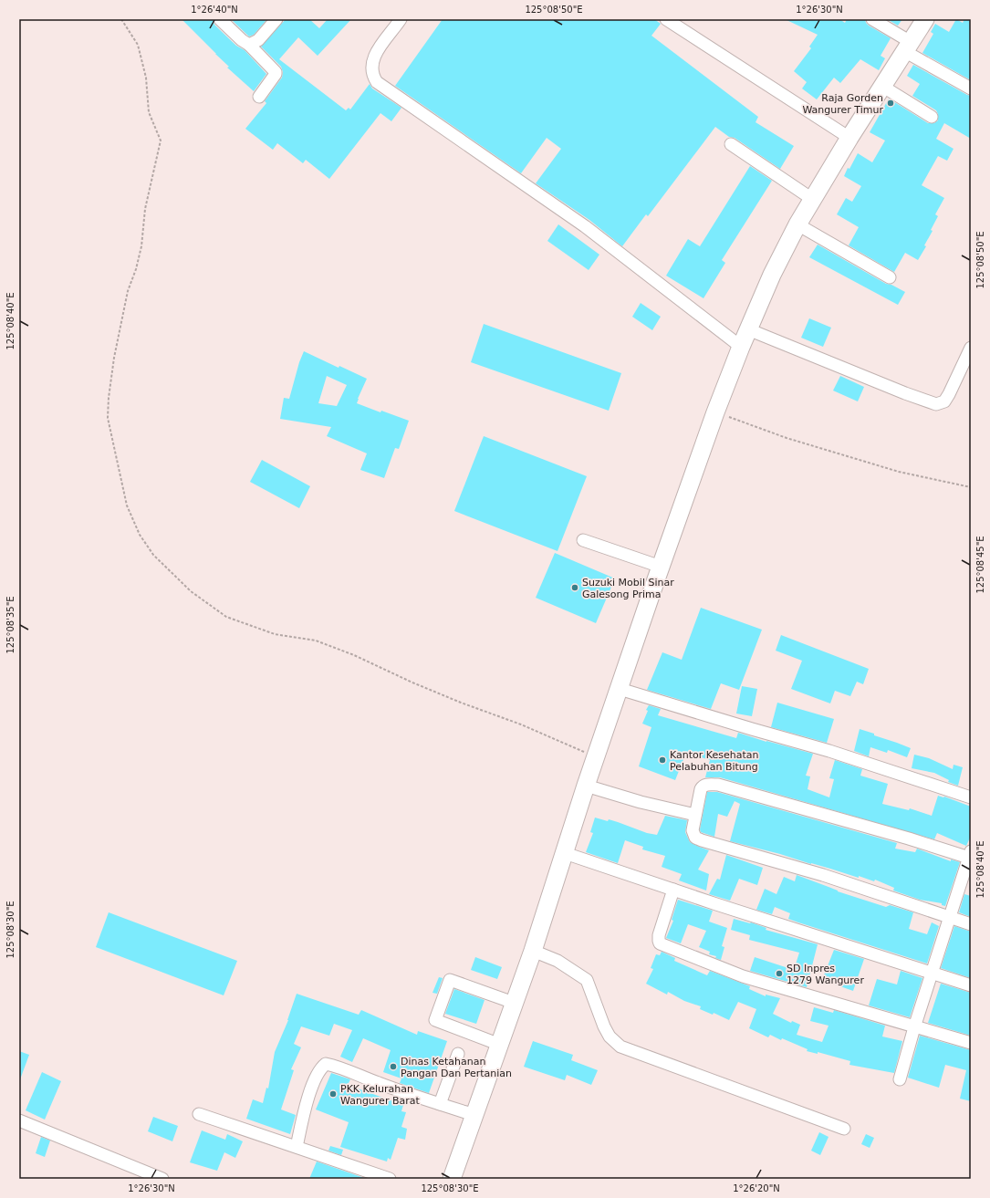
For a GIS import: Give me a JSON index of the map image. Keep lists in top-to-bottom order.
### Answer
{
  "places": [
    "Raja Gorden Wangurer Timur",
    "Suzuki Mobil Sinar Galesong Prima",
    "Kantor Kesehatan Pelabuhan Bitung",
    "SD Inpres 1279 Wangurer",
    "Dinas Ketahanan Pangan Dan Pertanian",
    "PKK Kelurahan Wangurer Barat"
  ],
  "coordinates": [
    "1°26'40\"N",
    "125°08'50\"E",
    "1°26'30\"N",
    "125°08'40\"E",
    "125°08'45\"E",
    "125°08'35\"E",
    "125°08'30\"E",
    "1°26'20\"N"
  ]
}
